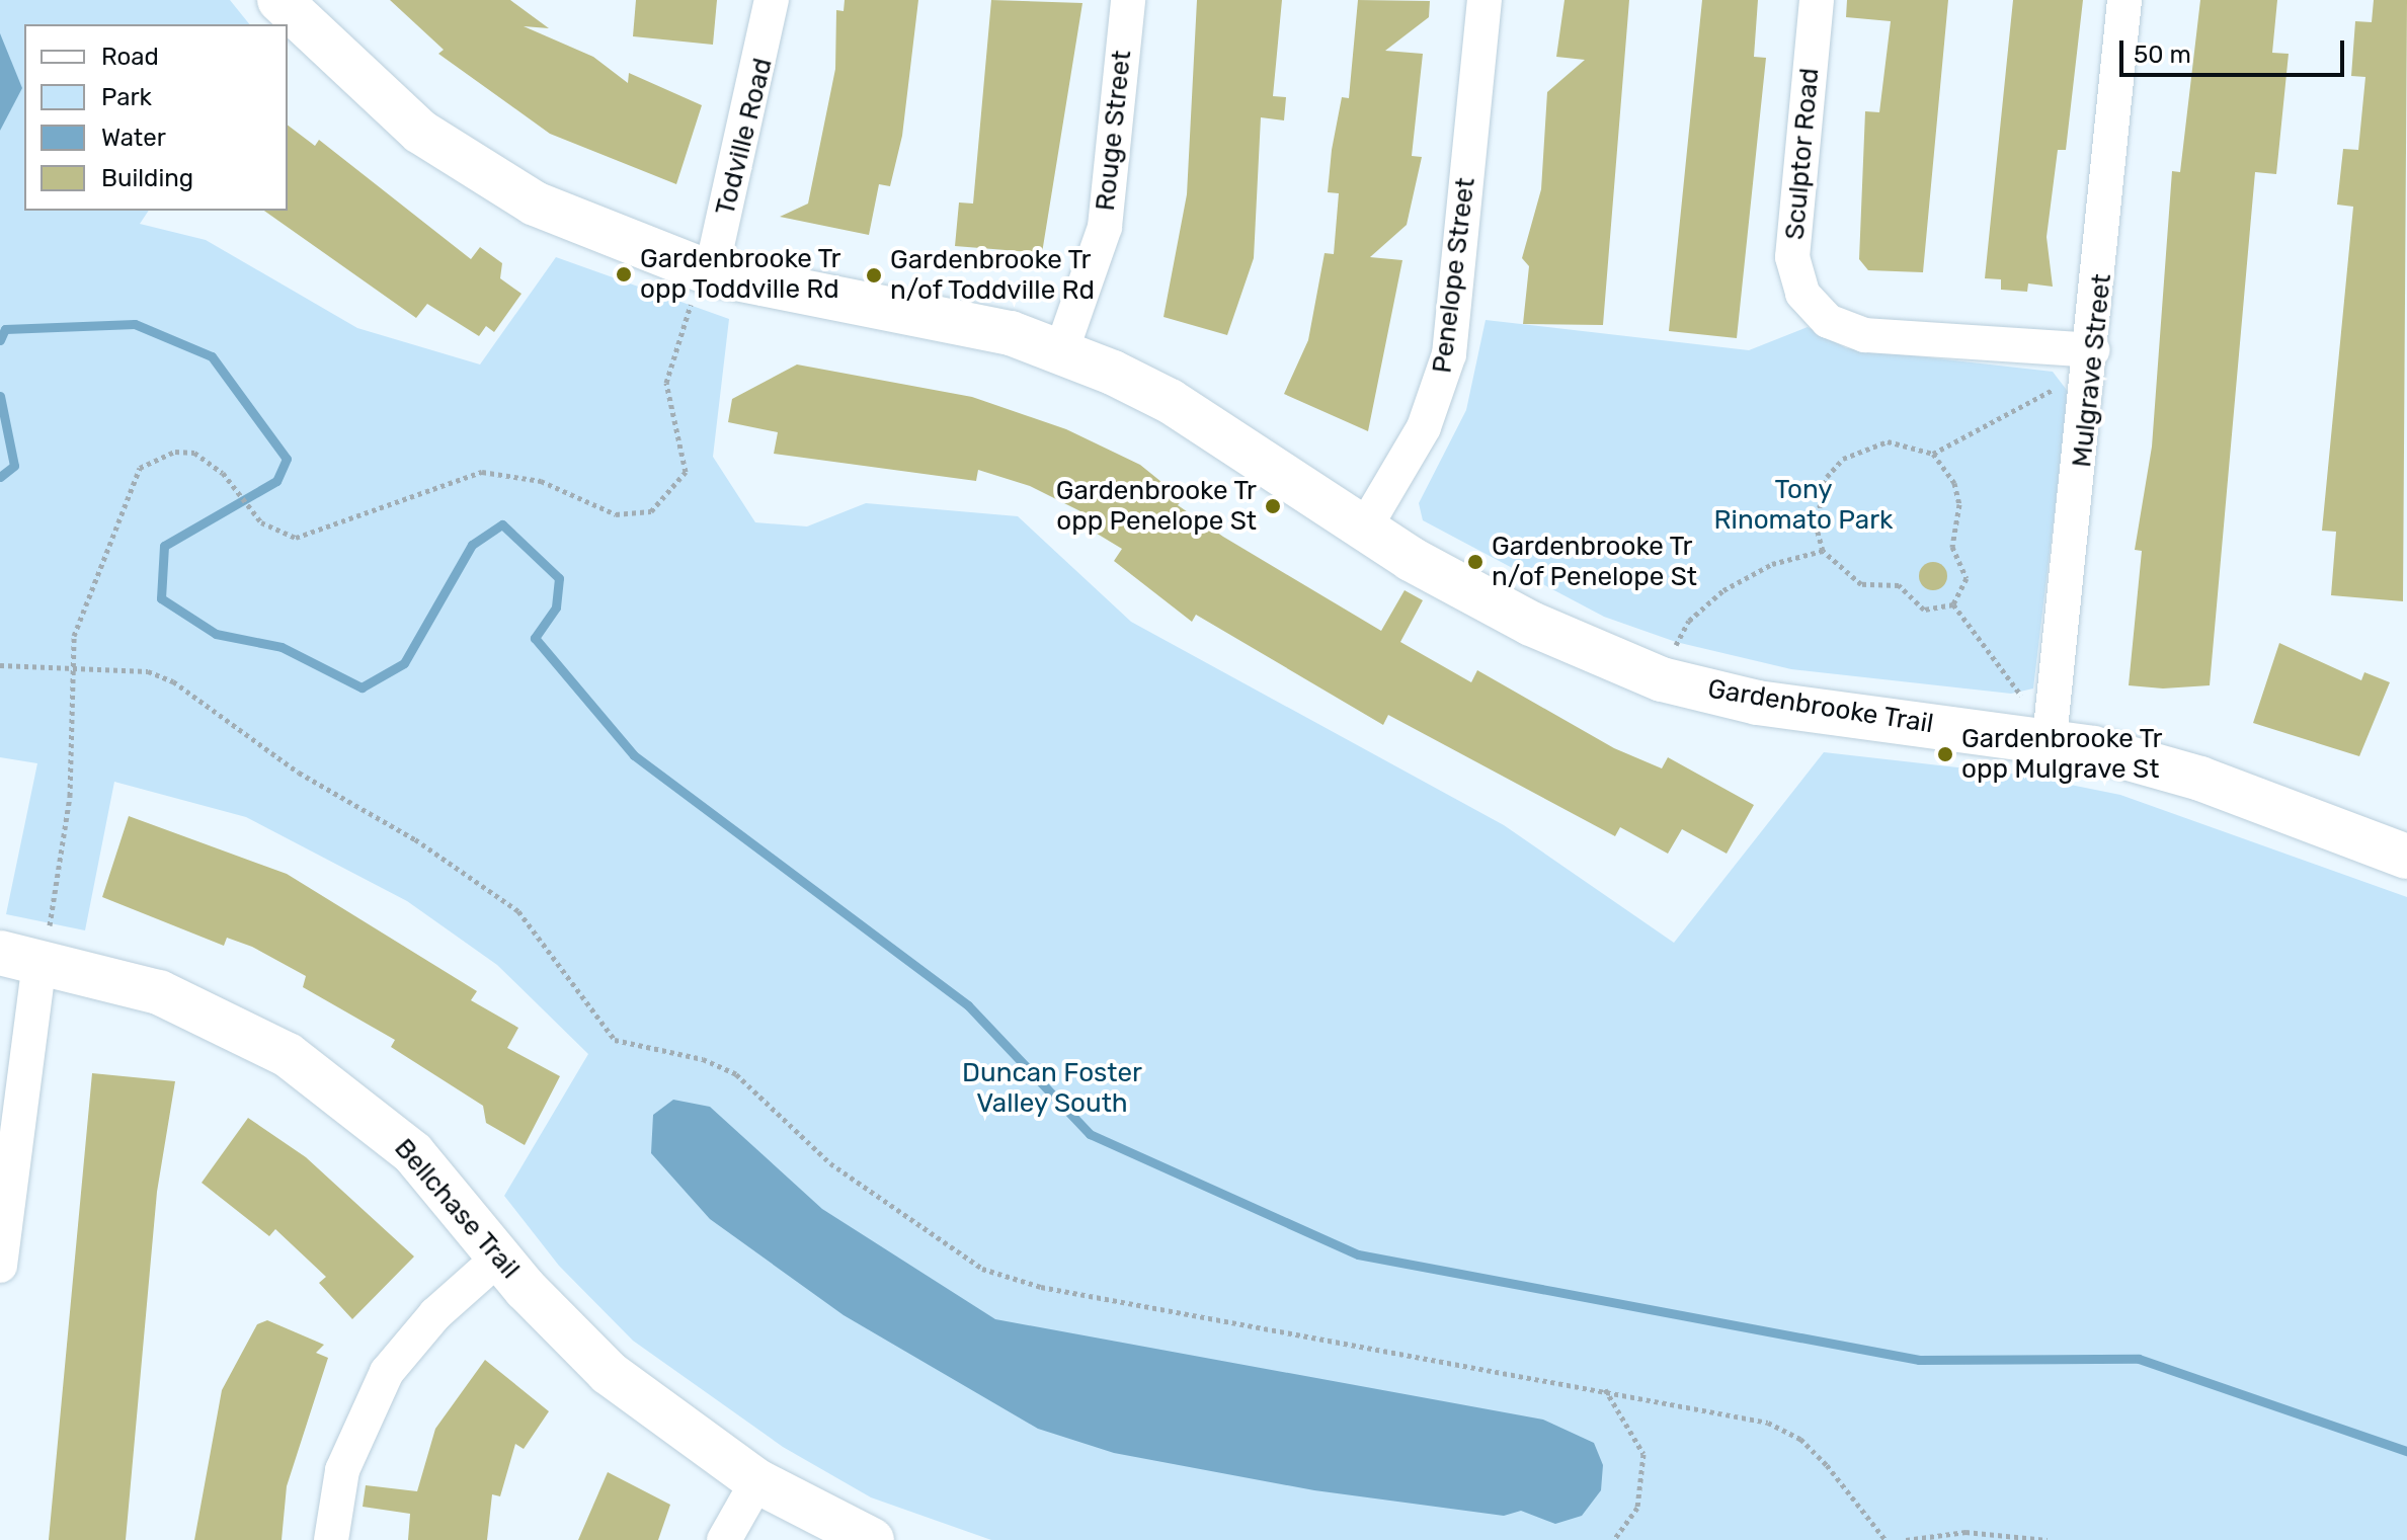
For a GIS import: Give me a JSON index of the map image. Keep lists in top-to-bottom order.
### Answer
{
  "streets": {
    "street": [
      "Rouge Street",
      "Todville Road",
      "Sculptor Road",
      "Penelope Street",
      "Mulgrave Street",
      "Gardenbrooke Trail",
      "Bellchase Trail"
    ]
  },
  "crossings": [
    ["Rouge Street", "Gardenbrooke Trail"],
    ["Todville Road", "Gardenbrooke Trail"],
    ["Sculptor Road", "Mulgrave Street"],
    ["Penelope Street", "Gardenbrooke Trail"],
    ["Mulgrave Street", "Gardenbrooke Trail"]
  ],
  "parks": ["Tony Rinomato Park", "Duncan Foster Valley South"],
  "places": [
    "Gardenbrooke Tr opp Toddville Rd",
    "Gardenbrooke Tr n/of Toddville Rd",
    "Gardenbrooke Tr opp Penelope St",
    "Gardenbrooke Tr n/of Penelope St",
    "Gardenbrooke Tr opp Mulgrave St"
  ],
  "legend": [
    "Road",
    "Park",
    "Water",
    "Building"
  ],
  "scale_bar": "50 m"
}
